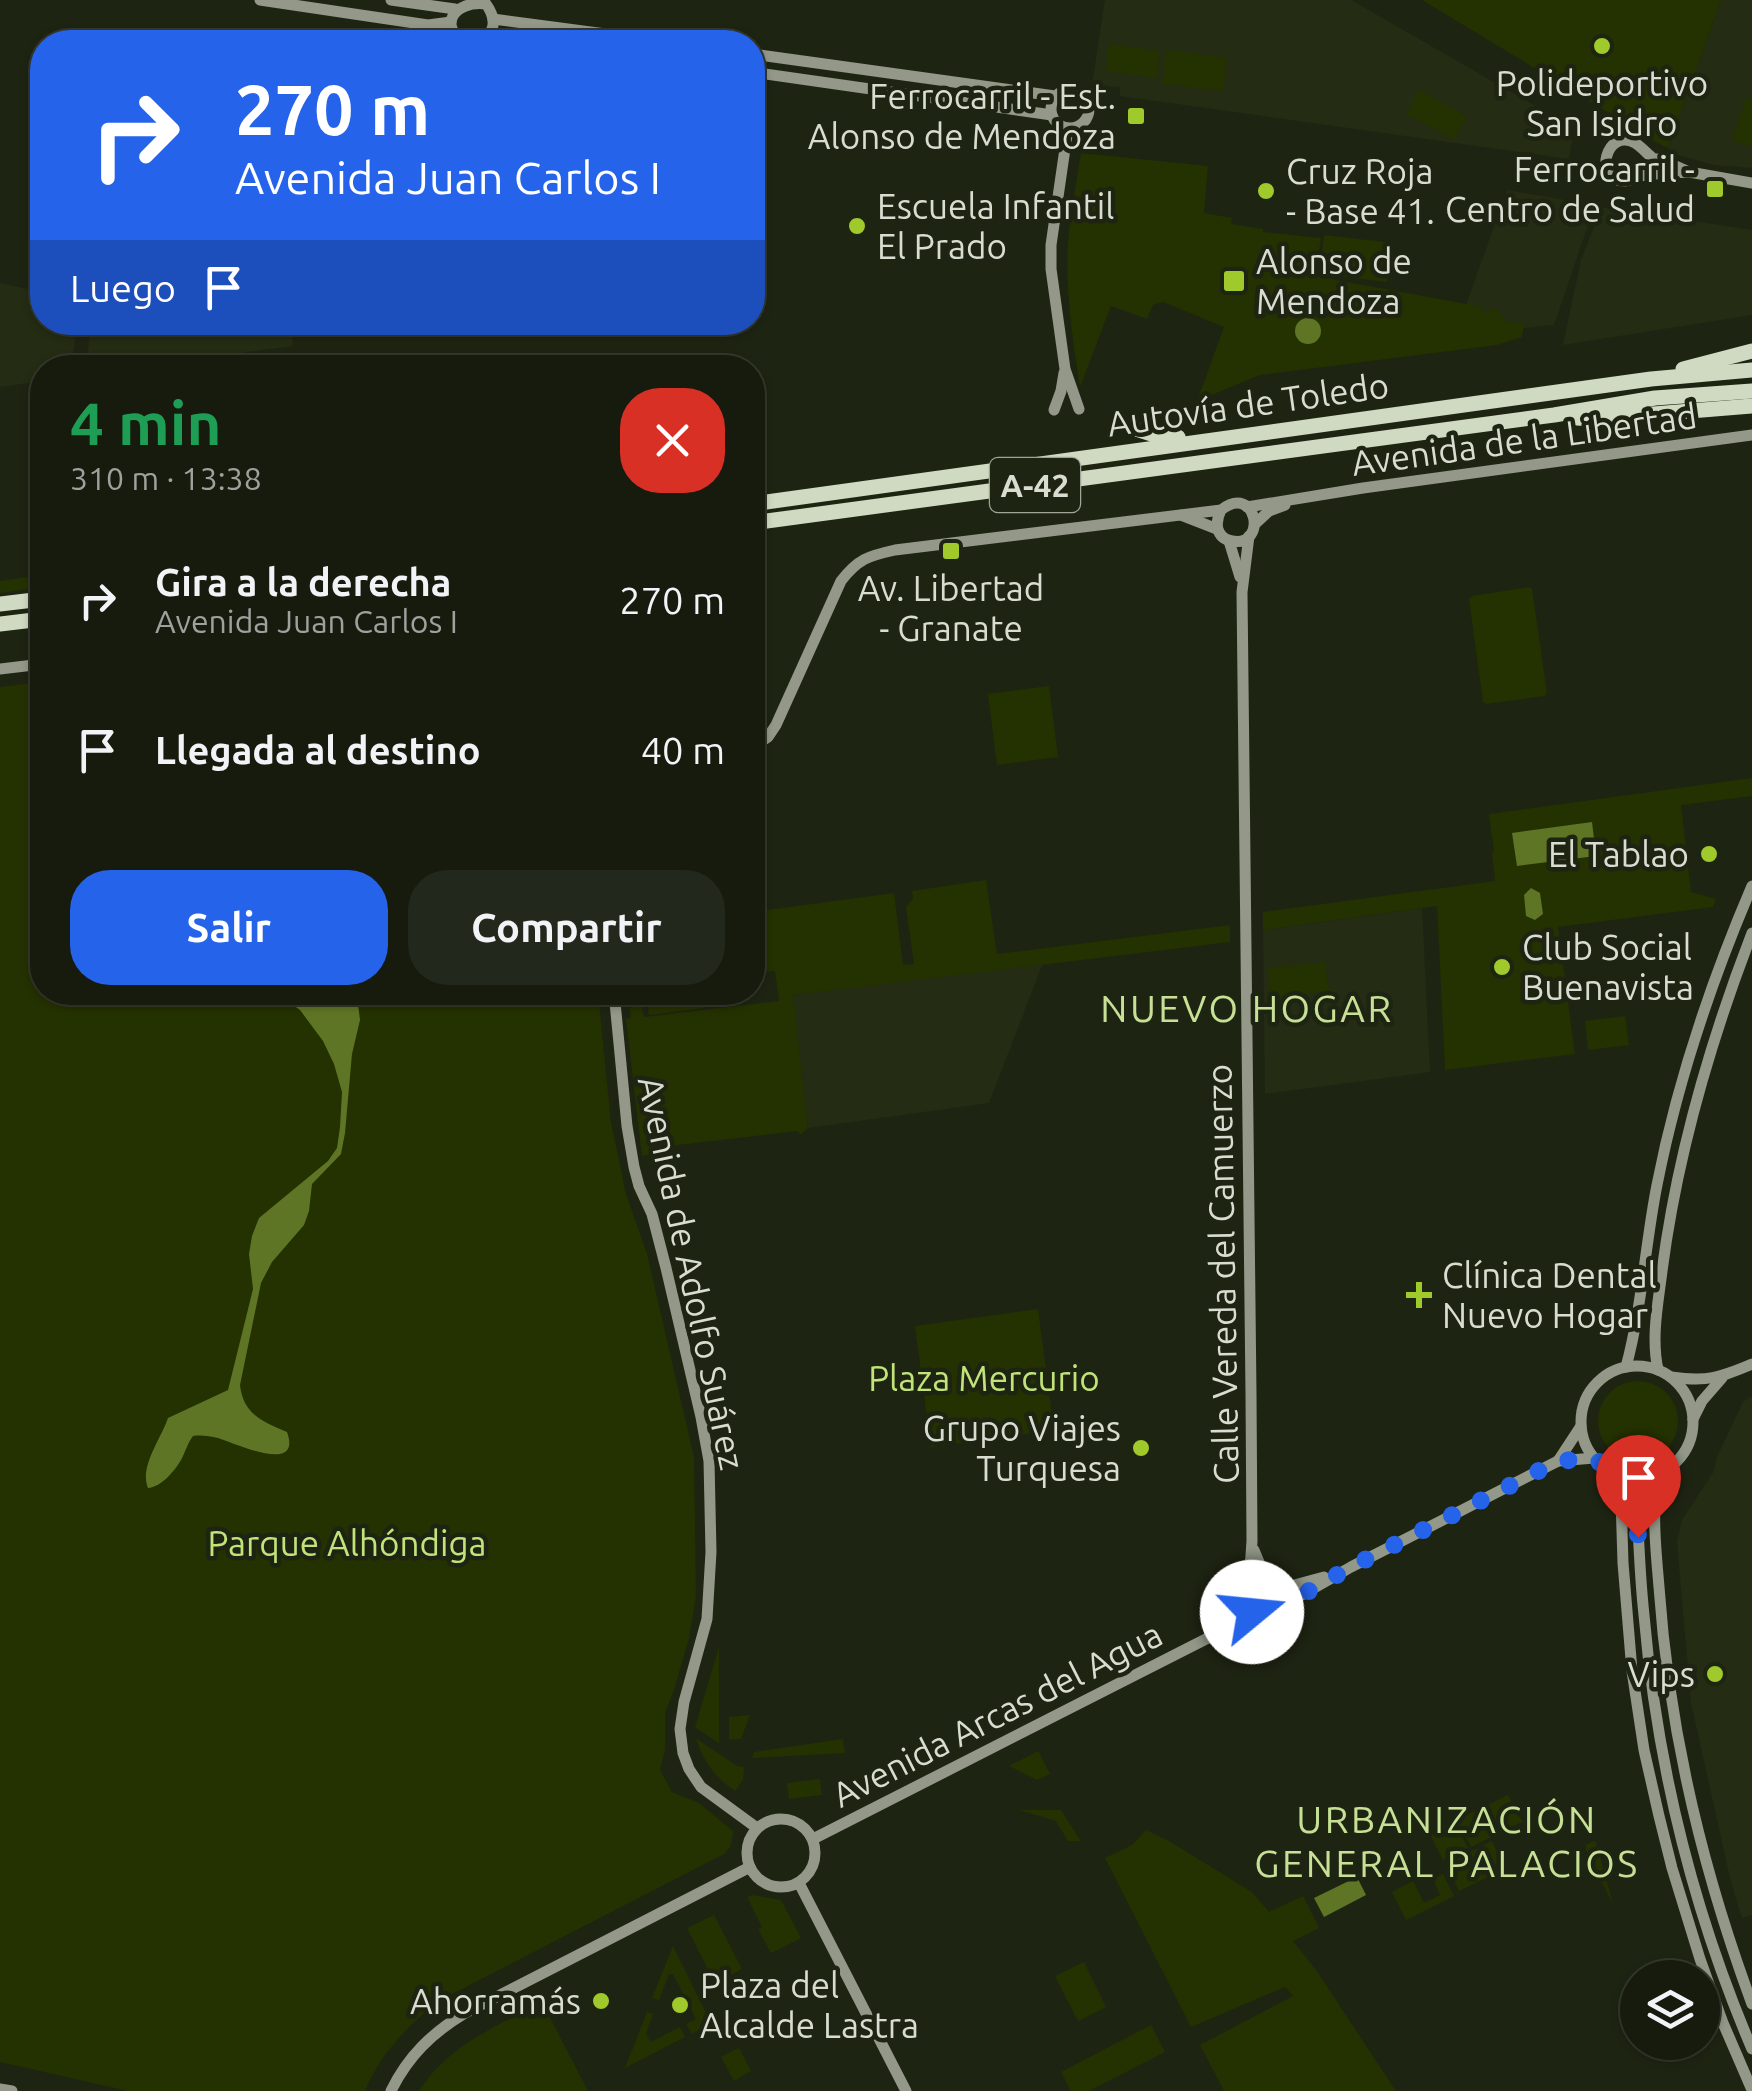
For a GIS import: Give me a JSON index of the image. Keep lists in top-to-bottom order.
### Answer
{
  "streets": {
    "highway": ["Autovía de Toledo", "A-42"],
    "street": [
      "Avenida de la Libertad",
      "Avenida de Adolfo Suárez",
      "Calle Vereda del Camuerzo",
      "Avenida Arcas del Agua"
    ]
  },
  "crossings": [
    ["Avenida de la Libertad", "Calle Vereda del Camuerzo"],
    ["Avenida de Adolfo Suárez", "Avenida Arcas del Agua"],
    ["Calle Vereda del Camuerzo", "Avenida Arcas del Agua"]
  ],
  "districts": ["NUEVO HOGAR", "URBANIZACIÓN GENERAL PALACIOS"],
  "parks": ["Plaza Mercurio", "Parque Alhóndiga"],
  "places": {
    "other": [
      "Polideportivo San Isidro",
      "Cruz Roja - Base 41.",
      "Escuela Infantil El Prado",
      "El Tablao",
      "Club Social Buenavista",
      "Grupo Viajes Turquesa",
      "Vips",
      "Ahorramás",
      "Plaza del Alcalde Lastra"
    ],
    "transit": [
      "Ferrocarril - Est. Alonso de Mendoza",
      "Ferrocarril - Centro de Salud",
      "Alonso de Mendoza",
      "Av. Libertad - Granate"
    ],
    "health": ["Clínica Dental Nuevo Hogar"]
  },
  "page": {
    "turn": ["270 m", "Avenida Juan Carlos I"],
    "then": "Luego",
    "heading": ["4 min", "310 m · 13:38"],
    "list": [
      {
        "name": "Gira a la derecha",
        "note": "Avenida Juan Carlos I",
        "value": "270 m"
      },
      {
        "name": "Llegada al destino",
        "value": "40 m"
      }
    ],
    "buttons": ["Salir", "Compartir"]
  }
}
